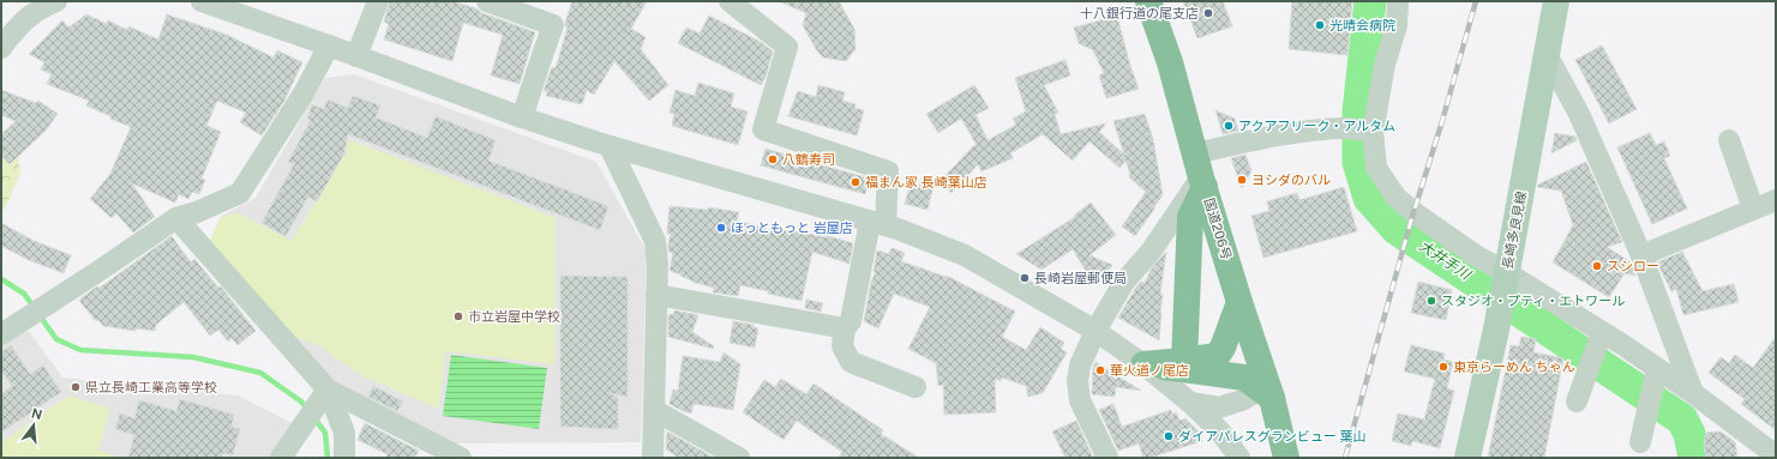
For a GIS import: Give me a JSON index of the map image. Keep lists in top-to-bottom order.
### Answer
{
  "streets": {
    "highway": ["国道206号"],
    "main road": ["長崎多良見線"]
  },
  "water": ["大井手川"],
  "places": [
    "十八銀行道の尾支店",
    "光晴会病院",
    "アクアフリーク・アルタム",
    "八鶴寿司",
    "ヨシダのバル",
    "福まん家 長崎葉山店",
    "ほっともっと 岩屋店",
    "スシロー",
    "長崎岩屋郵便局",
    "スタジオ・プティ・エトワール",
    "市立岩屋中学校",
    "東京らーめん ちゃん",
    "華火道ノ尾店",
    "県立長崎工業高等学校",
    "ダイアパレスグランビュー 葉山"
  ],
  "north": "top"
}
